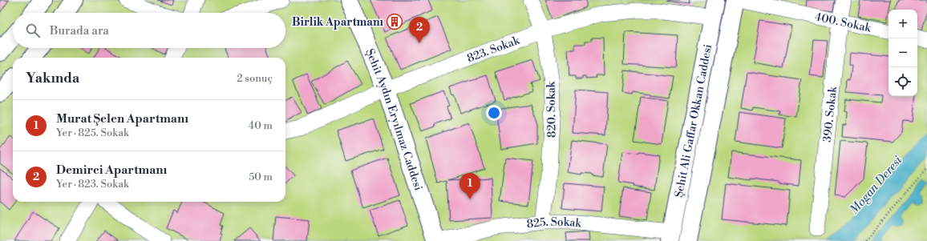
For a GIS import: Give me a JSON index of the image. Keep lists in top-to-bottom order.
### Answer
{
  "streets": {
    "main road": ["Şehit Aydın Eryılmaz Caddesi", "Şehit Ali Gaffar Okkan Caddesi"],
    "street": [
      "400. Sokak",
      "823. Sokak",
      "820. Sokak",
      "390. Sokak",
      "825. Sokak"
    ]
  },
  "crossings": [
    ["400. Sokak", "390. Sokak"],
    ["823. Sokak", "820. Sokak"],
    ["823. Sokak", "Şehit Aydın Eryılmaz Caddesi"],
    ["823. Sokak", "Şehit Ali Gaffar Okkan Caddesi"],
    ["820. Sokak", "825. Sokak"],
    ["Şehit Aydın Eryılmaz Caddesi", "825. Sokak"],
    ["Şehit Ali Gaffar Okkan Caddesi", "825. Sokak"]
  ],
  "water": ["Mogan Deresi"],
  "places": {
    "building": ["Birlik Apartmanı"]
  },
  "page": {
    "map_buttons": ["+", "−"],
    "search": "Burada ara",
    "pins": ["2", "1"],
    "heading": ["Yakında", "2 sonuç"],
    "list": [
      {
        "mark": "1",
        "name": "Murat Şelen Apartmanı",
        "note": "Yer · 825. Sokak",
        "value": "40 m"
      },
      {
        "mark": "2",
        "name": "Demirci Apartmanı",
        "note": "Yer · 823. Sokak",
        "value": "50 m"
      }
    ]
  }
}
